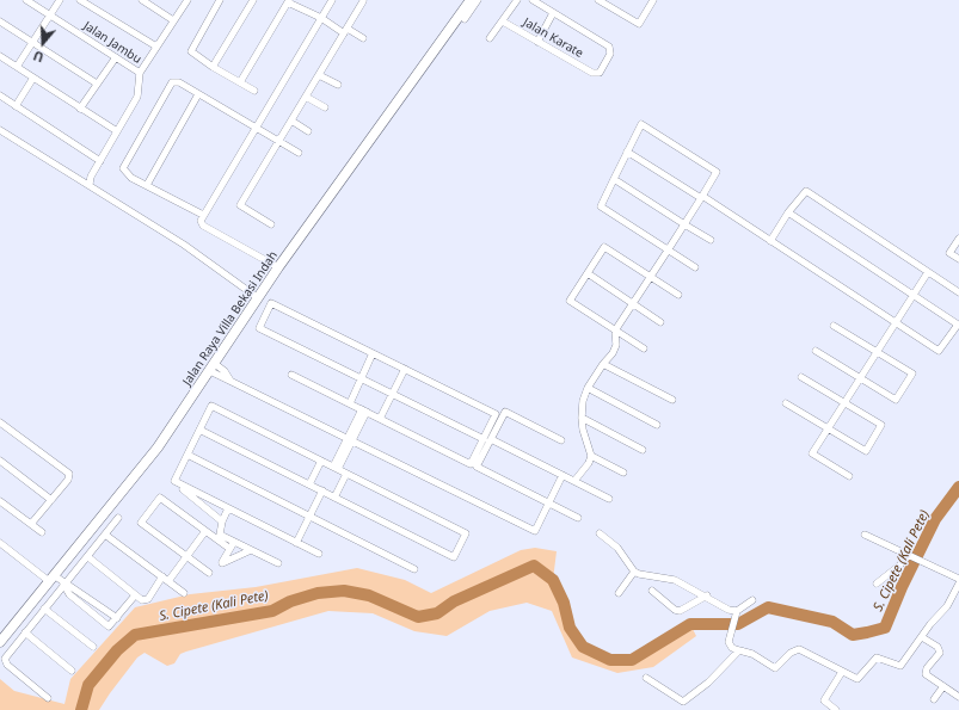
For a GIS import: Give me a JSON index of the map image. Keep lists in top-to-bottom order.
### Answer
{
  "streets": {
    "main road": ["Jalan Raya Villa Bekasi Indah"],
    "street": ["Jalan Karate", "Jalan Jambu"]
  },
  "water": ["S. Cipete (Kali Pete)"],
  "north": "bottom"
}
